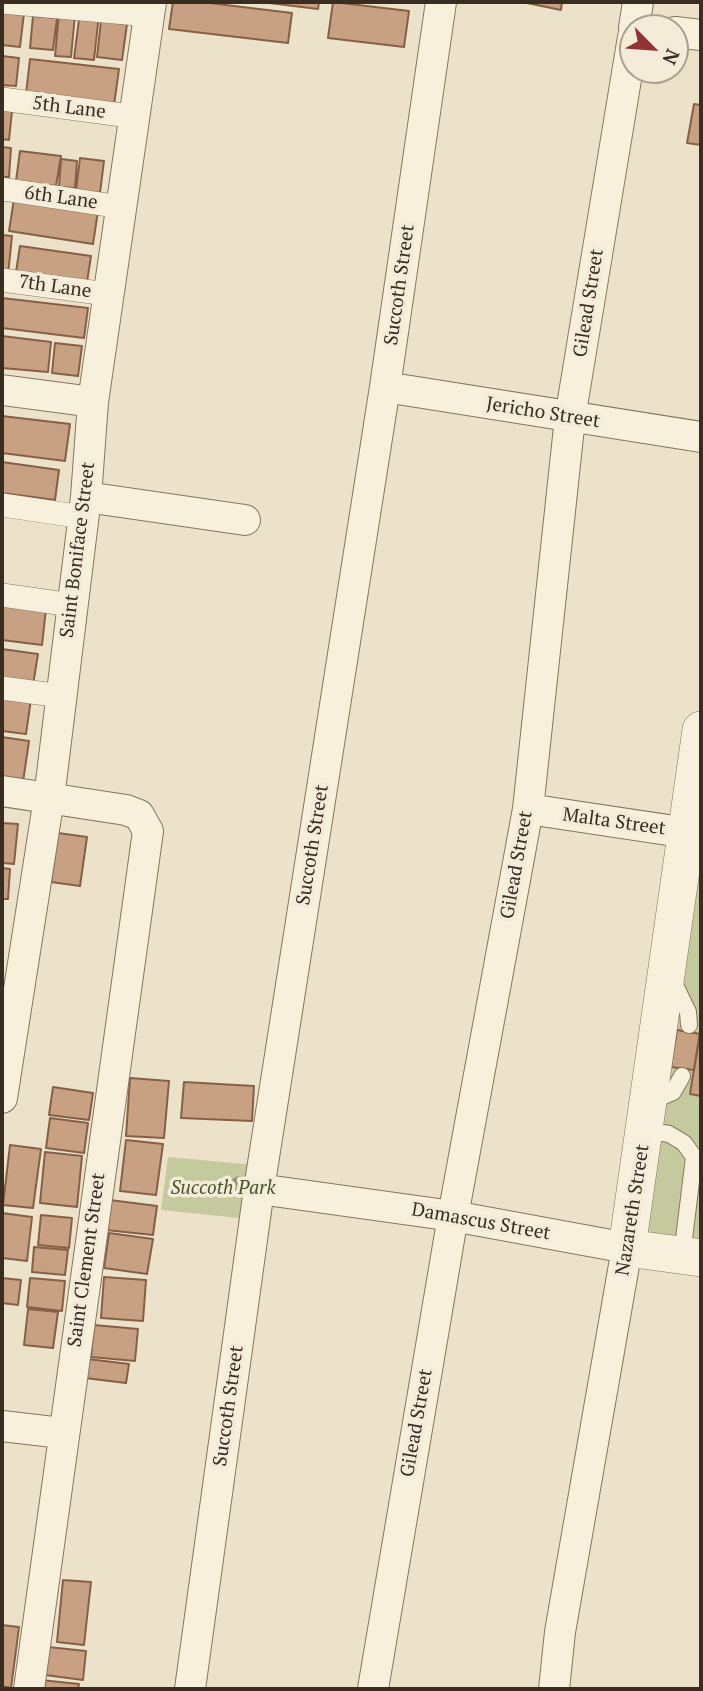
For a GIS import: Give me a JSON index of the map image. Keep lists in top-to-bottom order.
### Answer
{
  "streets": {
    "street": [
      "5th Lane",
      "6th Lane",
      "Succoth Street",
      "7th Lane",
      "Gilead Street",
      "Jericho Street",
      "Saint Boniface Street",
      "Malta Street",
      "Nazareth Street",
      "Damascus Street",
      "Saint Clement Street"
    ]
  },
  "crossings": [
    ["5th Lane", "Saint Boniface Street"],
    ["6th Lane", "Saint Boniface Street"],
    ["Succoth Street", "Jericho Street"],
    ["Succoth Street", "Damascus Street"],
    ["7th Lane", "Saint Boniface Street"],
    ["Gilead Street", "Jericho Street"],
    ["Gilead Street", "Malta Street"],
    ["Gilead Street", "Damascus Street"],
    ["Saint Boniface Street", "Saint Clement Street"],
    ["Malta Street", "Nazareth Street"],
    ["Nazareth Street", "Damascus Street"]
  ],
  "parks": ["Succoth Park"],
  "north": "bottom right"
}
